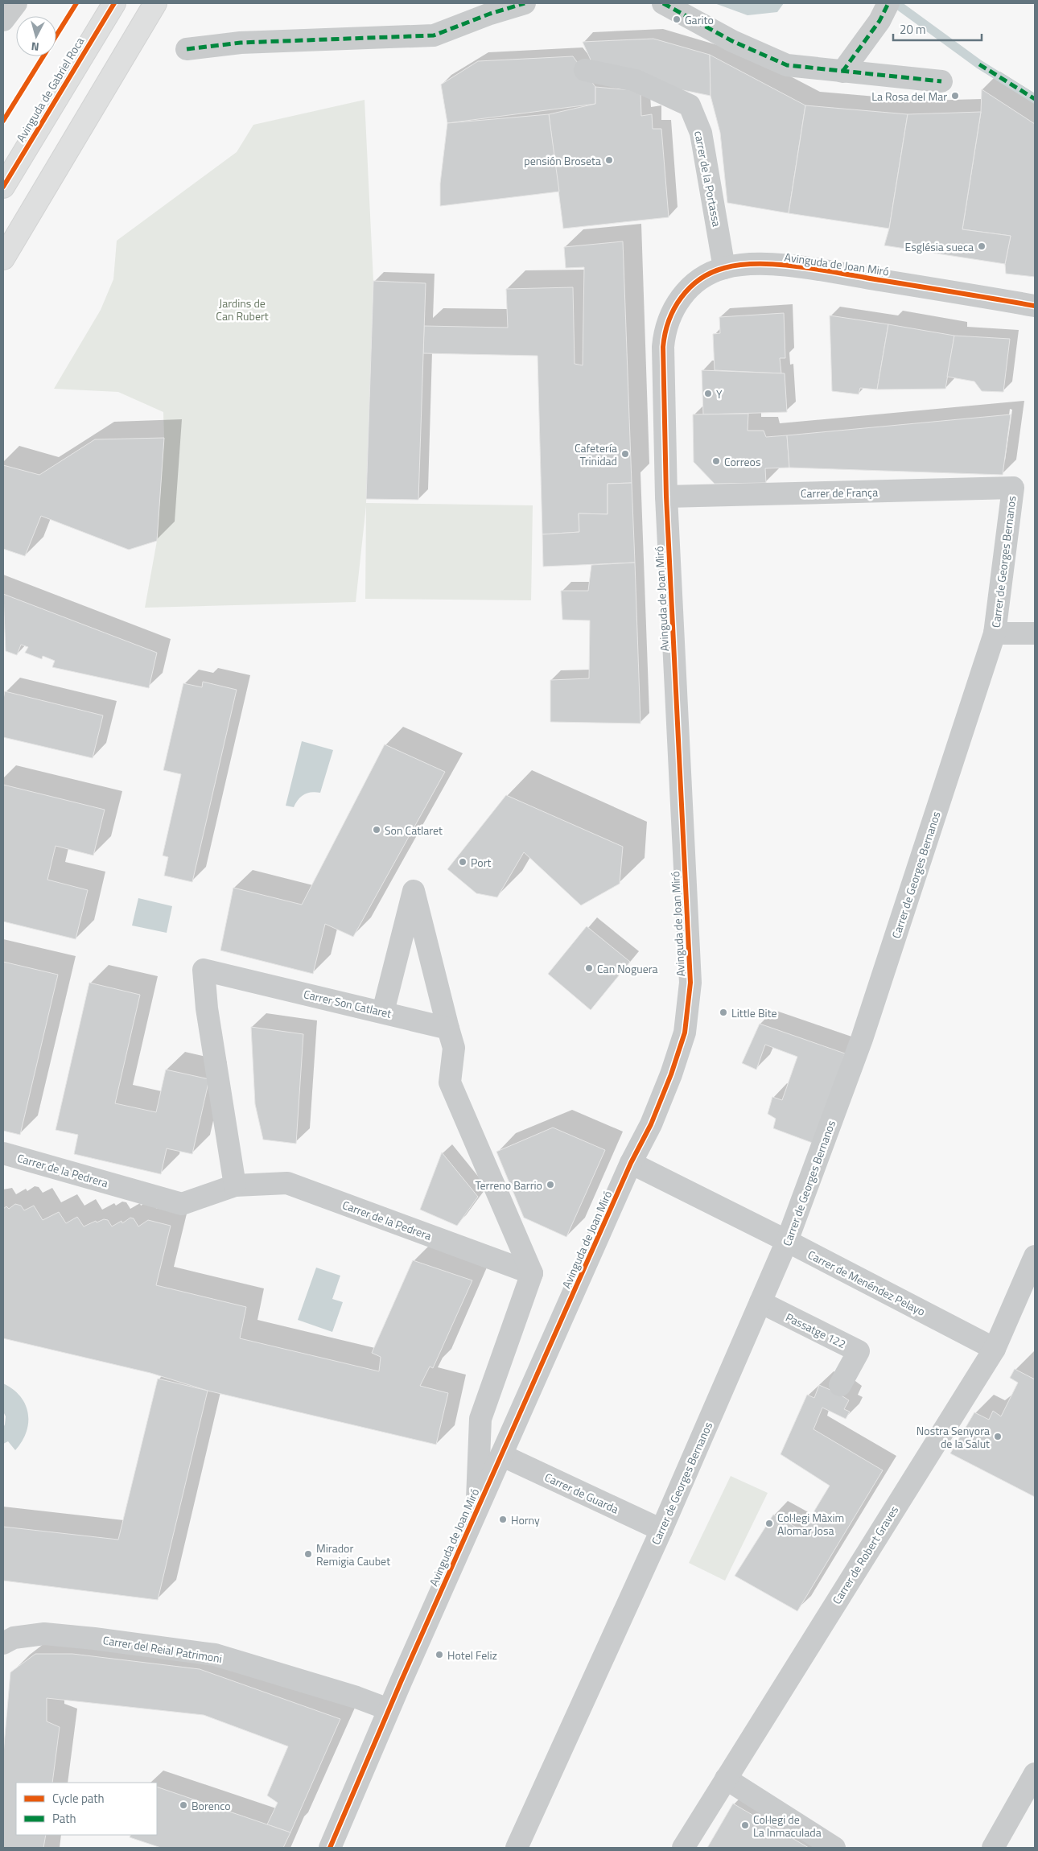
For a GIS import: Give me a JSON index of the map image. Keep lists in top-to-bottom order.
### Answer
{
  "streets": {
    "highway": ["Avinguda de Gabriel Roca"],
    "street": [
      "carrer de la Portassa",
      "Avinguda de Joan Miró",
      "Carrer de França",
      "Carrer de Georges Bernanos",
      "Carrer Son Catlaret",
      "Carrer de la Pedrera",
      "Carrer de Menéndez Pelayo",
      "Passatge 122",
      "Carrer de Guarda",
      "Carrer de Robert Graves",
      "Carrer del Reial Patrimoni"
    ]
  },
  "crossings": [
    ["carrer de la Portassa", "Avinguda de Joan Miró"],
    ["Avinguda de Joan Miró", "Carrer de França"],
    ["Avinguda de Joan Miró", "Carrer de Menéndez Pelayo"],
    ["Avinguda de Joan Miró", "Carrer de Guarda"],
    ["Avinguda de Joan Miró", "Carrer del Reial Patrimoni"],
    ["Carrer de França", "Carrer de Georges Bernanos"],
    ["Carrer de Georges Bernanos", "Carrer de Menéndez Pelayo"],
    ["Carrer de Georges Bernanos", "Passatge 122"],
    ["Carrer de Georges Bernanos", "Carrer de Guarda"],
    ["Carrer Son Catlaret", "Carrer de la Pedrera"],
    ["Carrer de Menéndez Pelayo", "Carrer de Robert Graves"]
  ],
  "parks": ["Jardins de Can Rubert"],
  "places": [
    "Garito",
    "La Rosa del Mar",
    "pensión Broseta",
    "Església sueca",
    "Y",
    "Cafetería Trinidad",
    "Correos",
    "Son Catlaret",
    "Port",
    "Can Noguera",
    "Little Bite",
    "Terreno Barrio",
    "Nostra Senyora de la Salut",
    "Horny",
    "Col·legi Màxim Alomar Josa",
    "Mirador Remigia Caubet",
    "Hotel Feliz",
    "Borenco",
    "Col·legi de La Inmaculada"
  ],
  "legend": ["Cycle path", "Path"],
  "scale_bar": "20 m",
  "north": "bottom"
}
